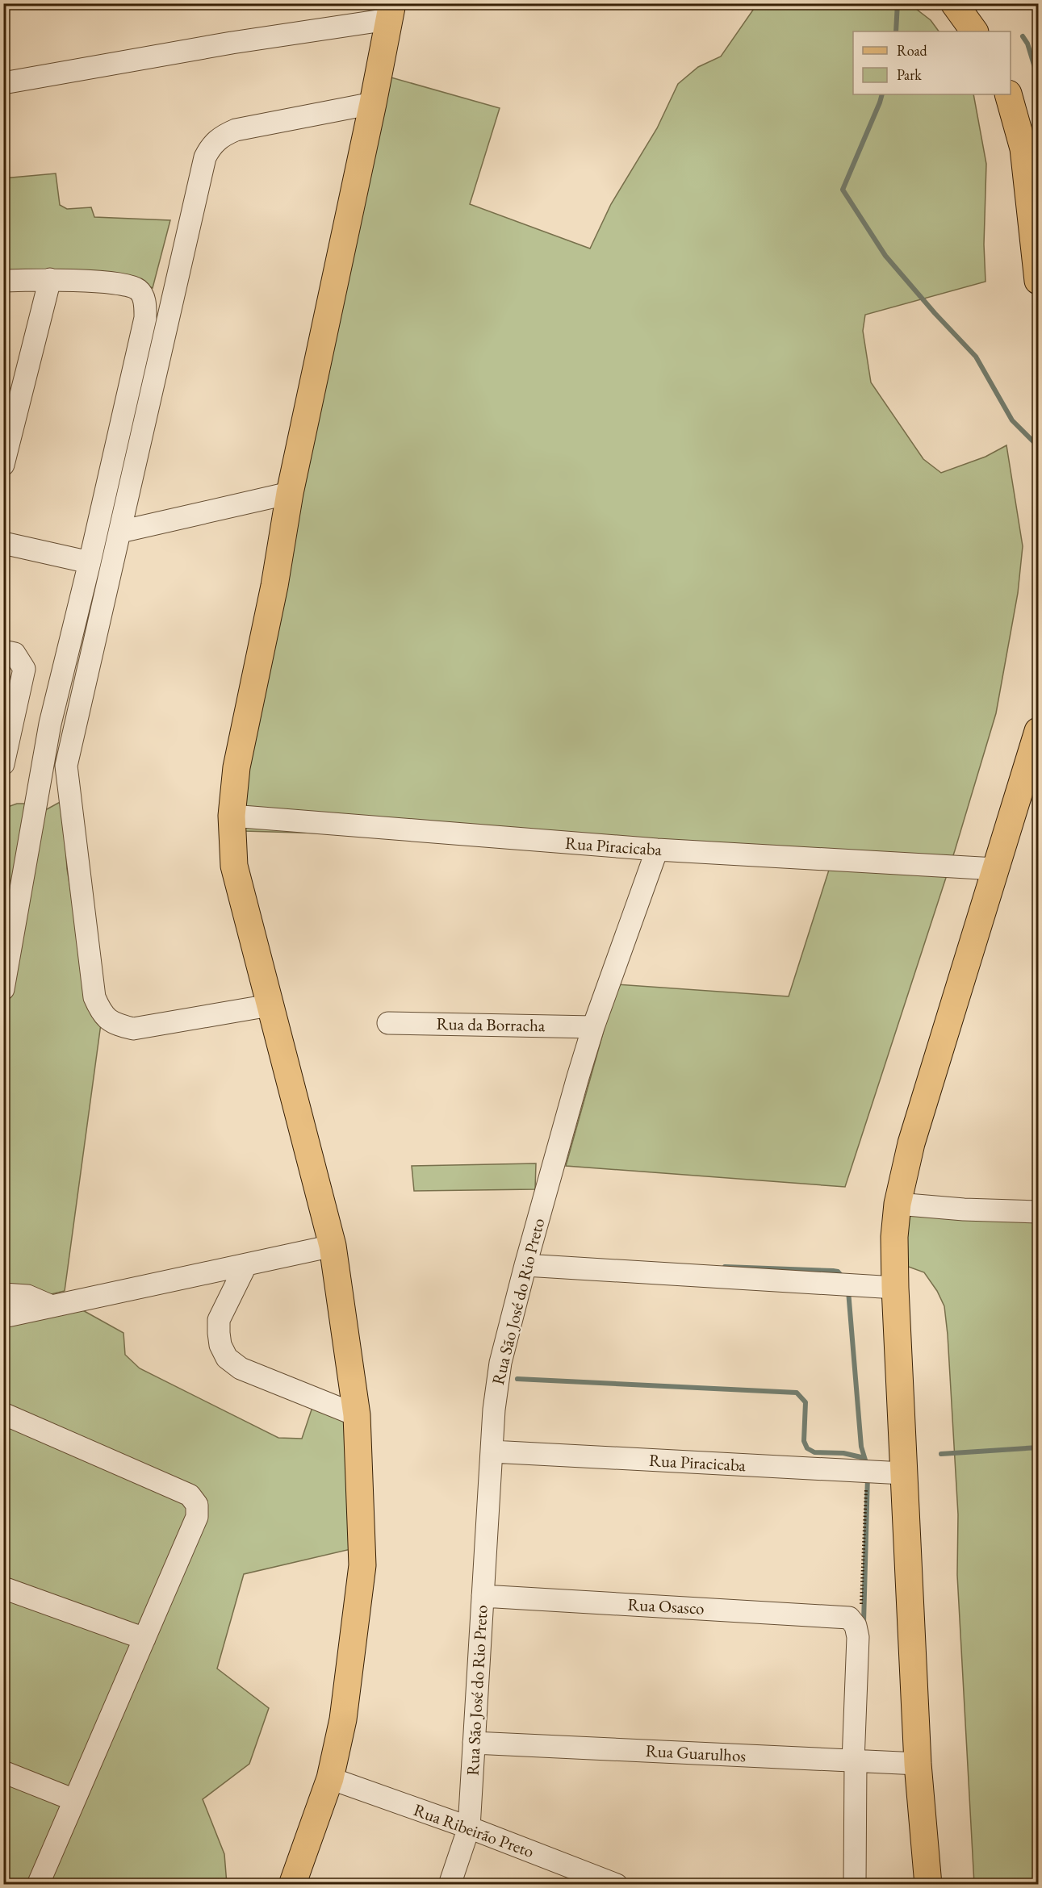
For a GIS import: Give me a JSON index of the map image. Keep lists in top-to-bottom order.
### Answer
{
  "streets": {
    "street": [
      "Rua Piracicaba",
      "Rua da Borracha",
      "Rua São José do Rio Preto",
      "Rua Osasco",
      "Rua Guarulhos",
      "Rua Ribeirão Preto"
    ]
  },
  "crossings": [
    ["Rua Piracicaba", "Rua São José do Rio Preto"],
    ["Rua da Borracha", "Rua São José do Rio Preto"],
    ["Rua São José do Rio Preto", "Rua Osasco"],
    ["Rua São José do Rio Preto", "Rua Guarulhos"],
    ["Rua São José do Rio Preto", "Rua Ribeirão Preto"],
    ["Rua Osasco", "Rua Guarulhos"]
  ],
  "legend": ["Road", "Park"]
}
